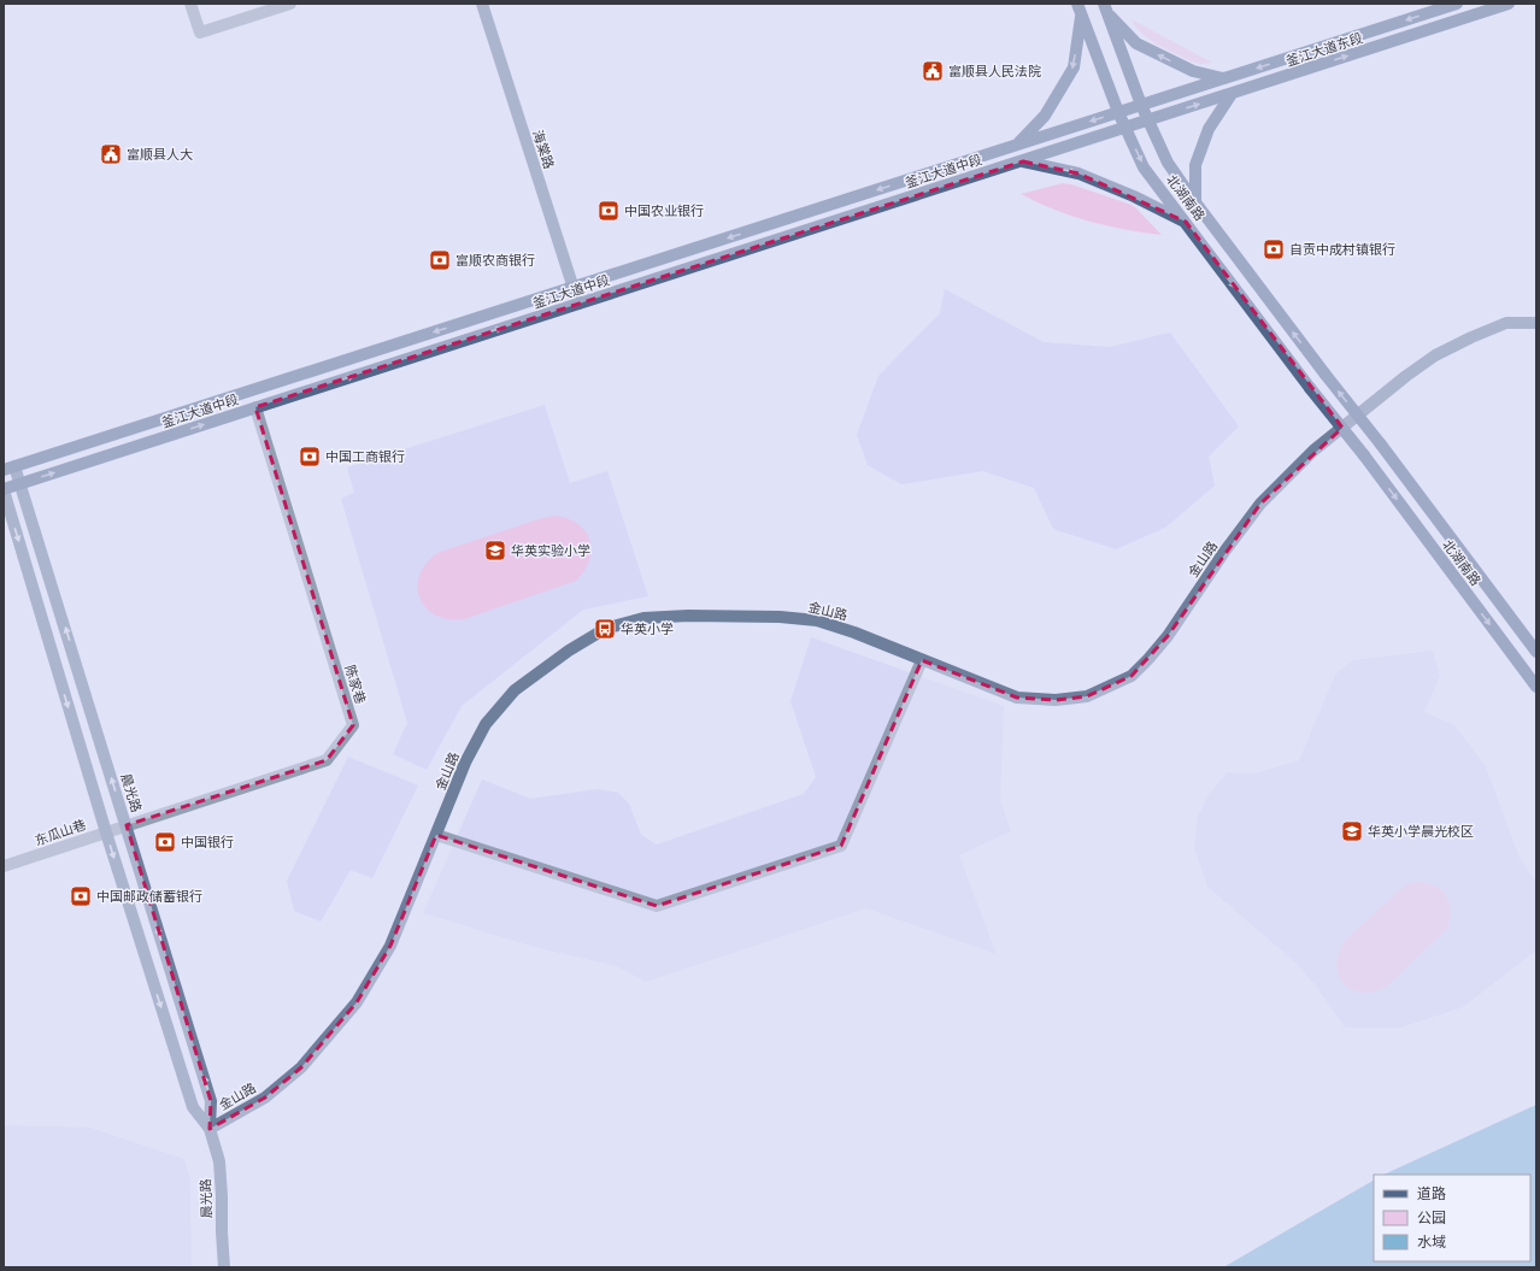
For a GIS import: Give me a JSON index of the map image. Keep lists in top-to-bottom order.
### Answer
{
  "streets": {
    "main road": ["釜江大道东段", "釜江大道中段", "北湖南路"],
    "street": [
      "海棠路",
      "金山路",
      "陈家巷",
      "晨光路",
      "东瓜山巷"
    ]
  },
  "crossings": [
    ["釜江大道东段", "釜江大道中段"],
    ["釜江大道东段", "北湖南路"],
    ["海棠路", "釜江大道中段"],
    ["釜江大道中段", "北湖南路"],
    ["釜江大道中段", "陈家巷"],
    ["釜江大道中段", "晨光路"],
    ["金山路", "晨光路"],
    ["陈家巷", "晨光路"],
    ["陈家巷", "东瓜山巷"],
    ["晨光路", "东瓜山巷"]
  ],
  "places": {
    "public building": ["富顺县人民法院", "富顺县人大"],
    "bank": [
      "中国农业银行",
      "自贡中成村镇银行",
      "富顺农商银行",
      "中国工商银行",
      "中国银行",
      "中国邮政储蓄银行"
    ],
    "school or university": ["华英实验小学", "华英小学晨光校区"],
    "bus stop": ["华英小学"]
  },
  "legend": ["道路", "公园", "水域"]
}
